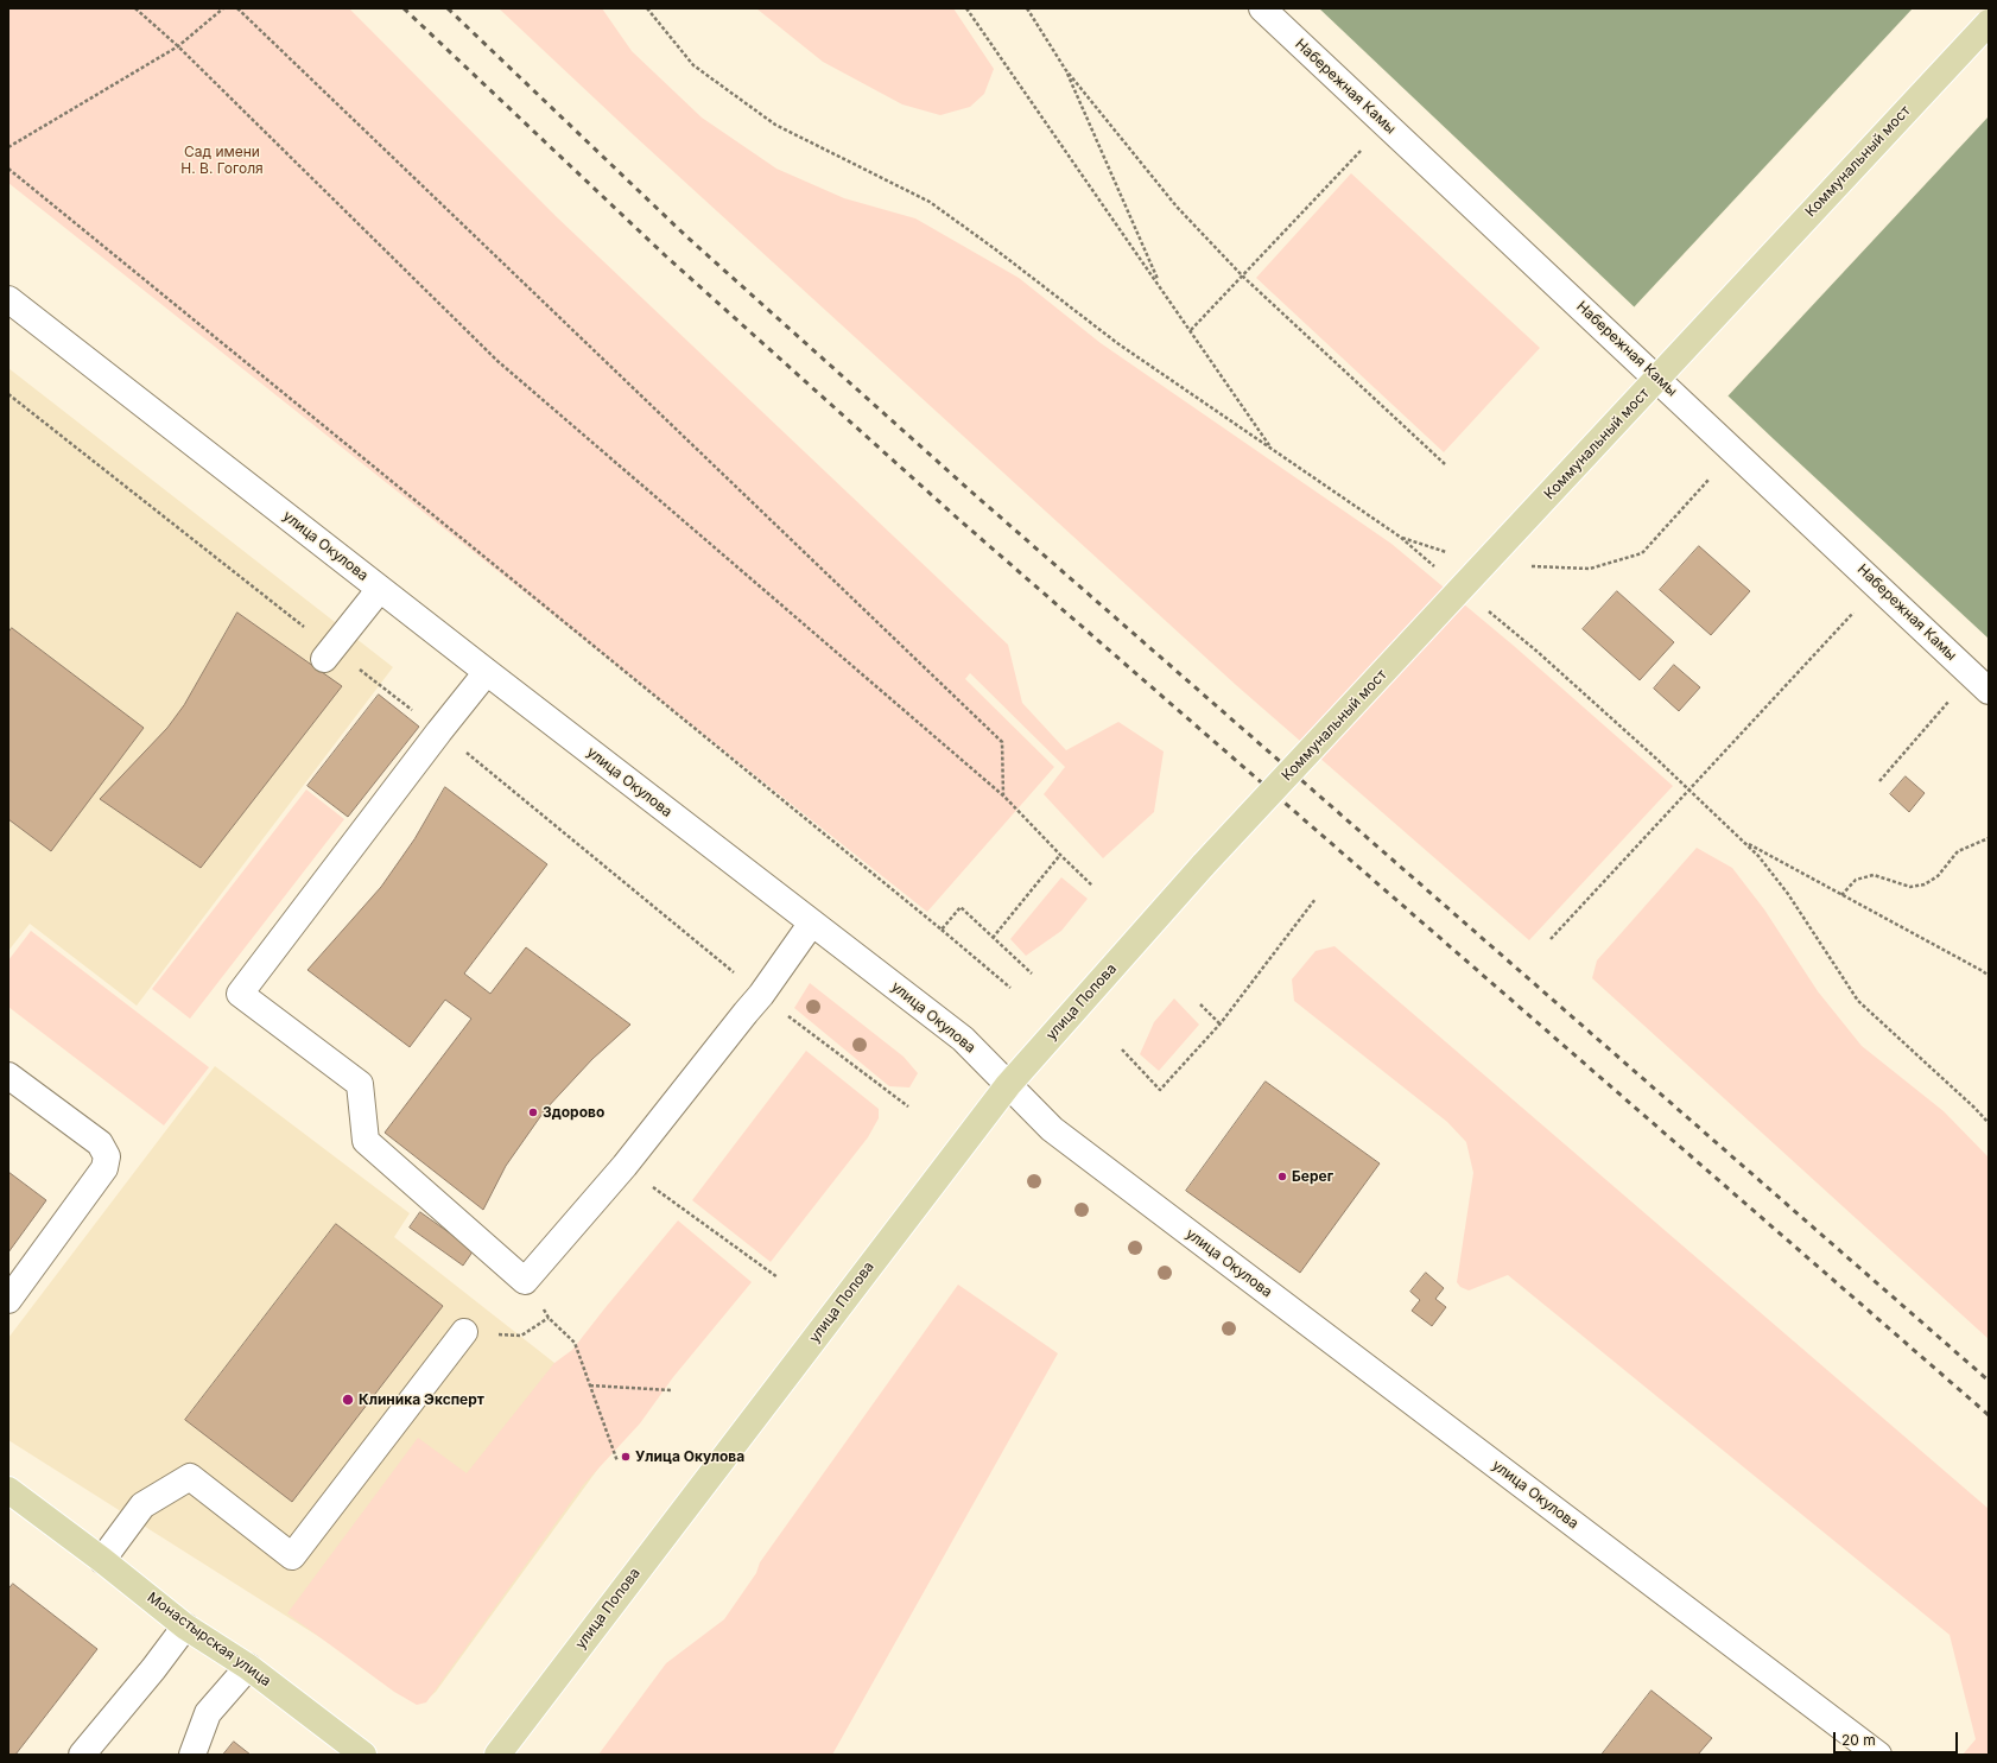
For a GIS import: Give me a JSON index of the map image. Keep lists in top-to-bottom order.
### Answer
{
  "streets": {
    "main road": ["Коммунальный мост", "улица Попова", "Монастырская улица"],
    "street": ["Набережная Камы", "улица Окулова"]
  },
  "crossings": [
    ["Коммунальный мост", "улица Попова"],
    ["улица Окулова", "улица Попова"]
  ],
  "parks": ["Сад имени Н. В. Гоголя"],
  "places": [
    "Здорово",
    "Берег",
    "Клиника Эксперт",
    "Улица Окулова"
  ],
  "scale_bar": "20 m"
}
